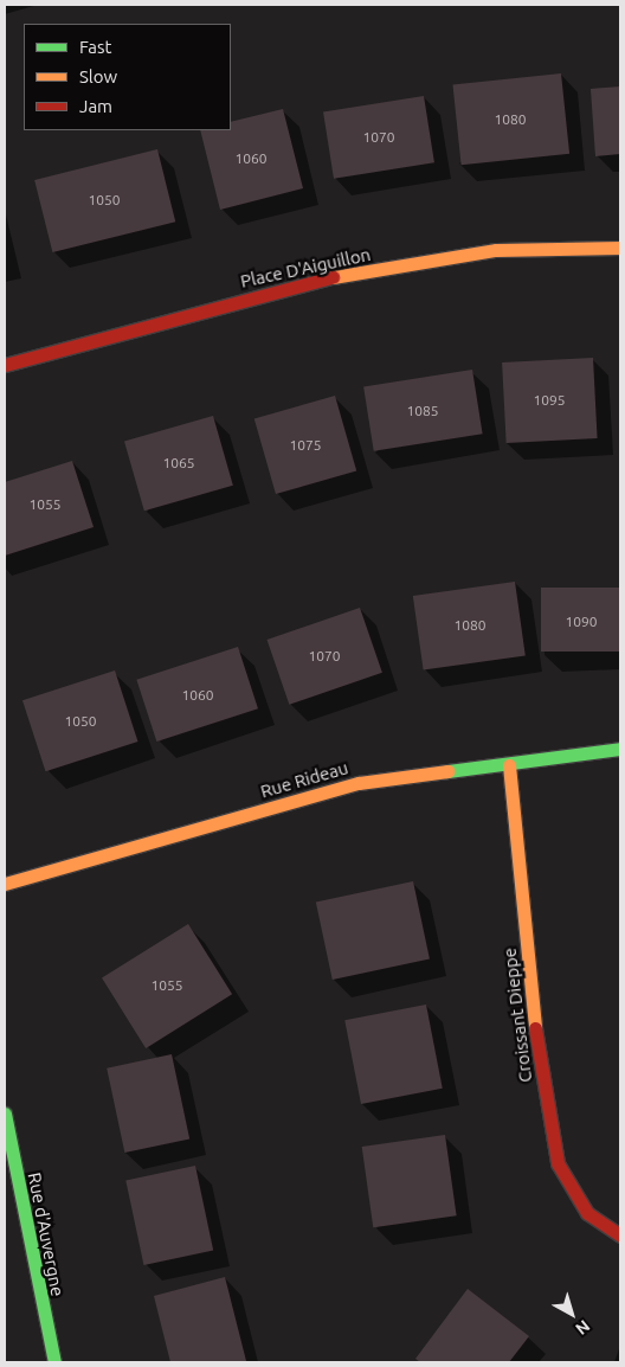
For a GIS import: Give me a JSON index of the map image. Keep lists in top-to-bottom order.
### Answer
{
  "streets": {
    "street": [
      "Place D'Aiguillon",
      "Rue Rideau",
      "Croissant Dieppe",
      "Rue d'Auvergne"
    ]
  },
  "crossings": [
    ["Rue Rideau", "Croissant Dieppe"]
  ],
  "house_numbers": [
    "1080",
    "1070",
    "1060",
    "1050",
    "1095",
    "1085",
    "1075",
    "1065",
    "1055",
    "1090",
    "1080",
    "1070",
    "1060",
    "1050",
    "1055"
  ],
  "legend": ["Fast", "Slow", "Jam"],
  "north": "bottom right"
}
